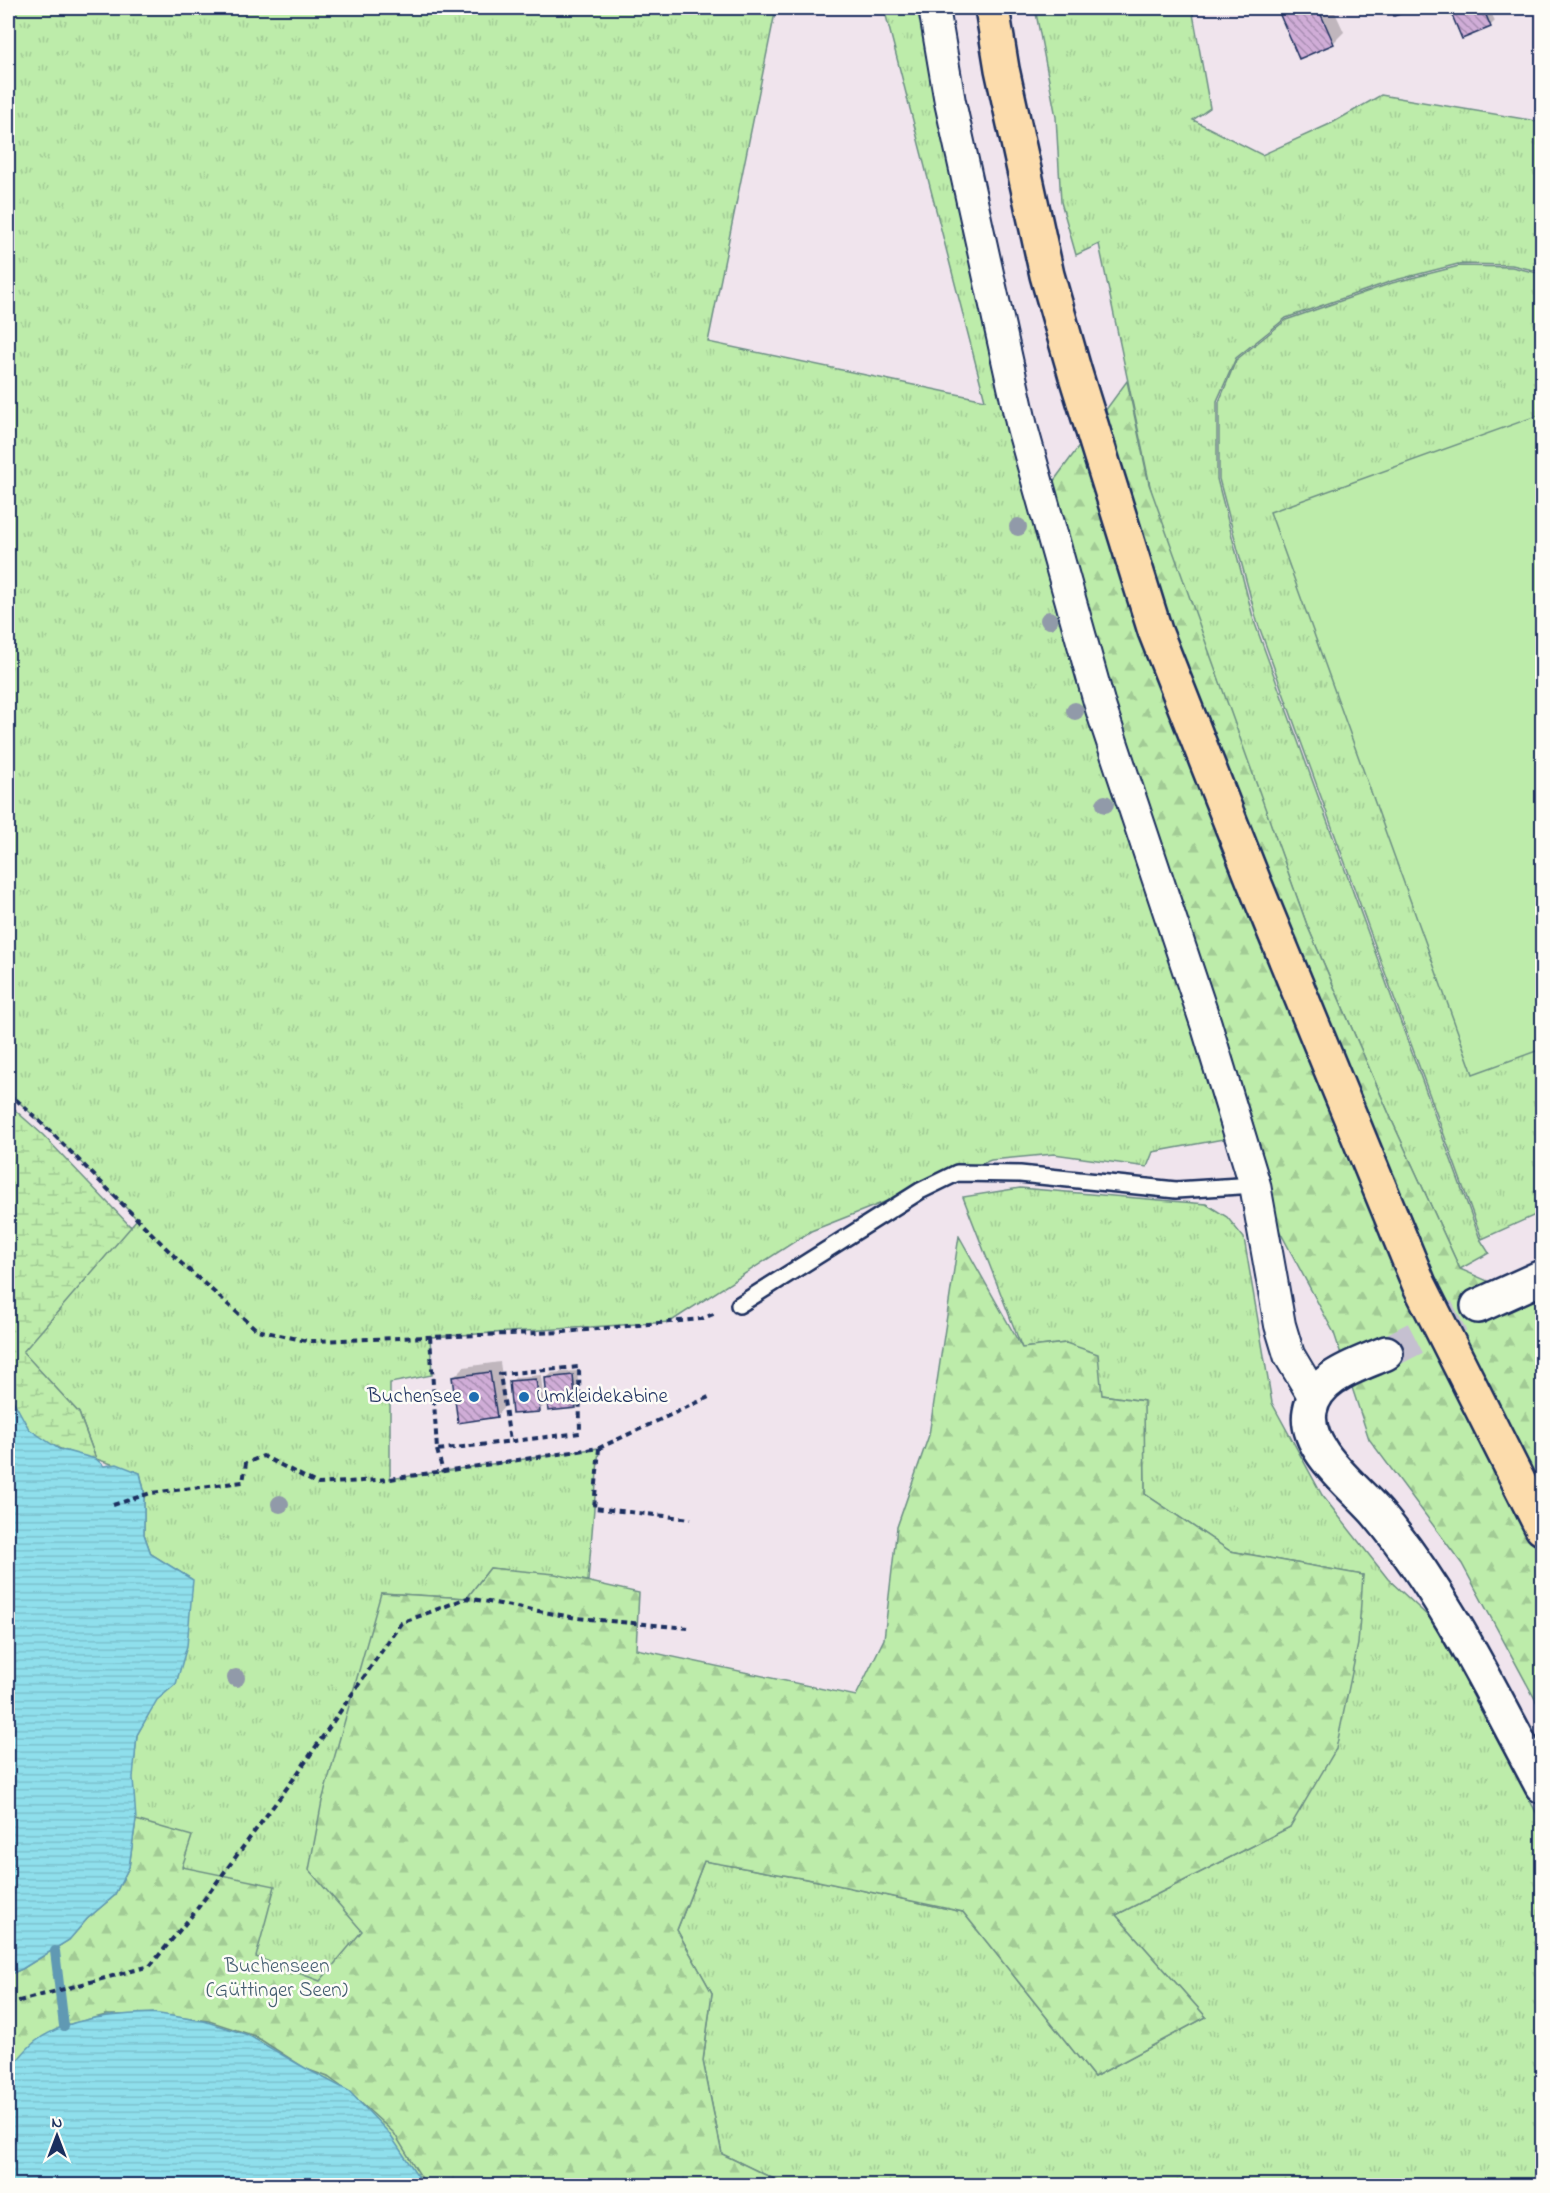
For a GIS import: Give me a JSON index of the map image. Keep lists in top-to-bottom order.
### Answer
{
  "parks": ["Buchenseen (Güttinger Seen)"],
  "places": ["Buchensee", "Umkleidekabine"],
  "north": "top"
}
